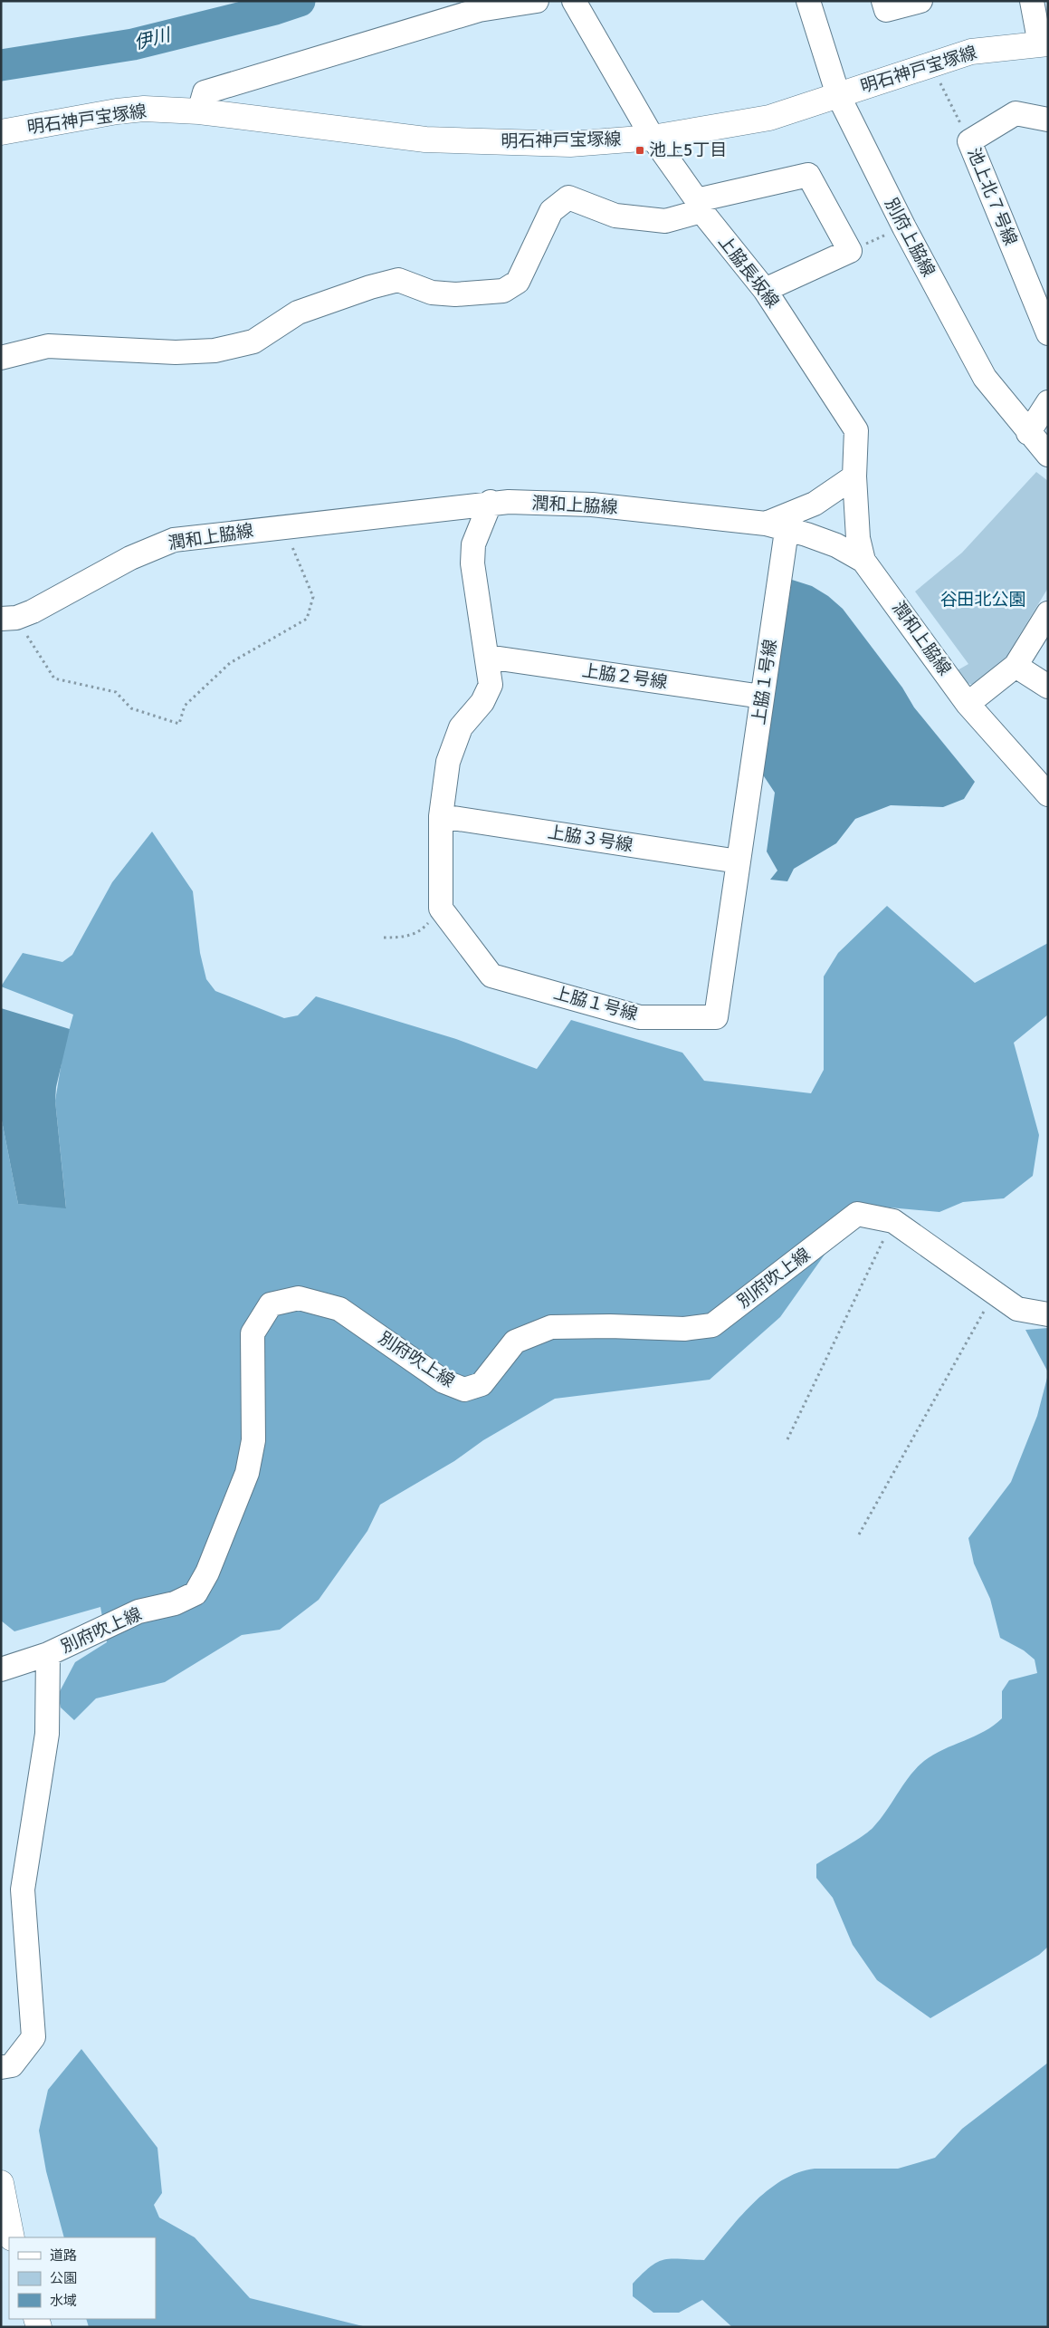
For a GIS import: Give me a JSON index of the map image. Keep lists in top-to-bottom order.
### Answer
{
  "streets": {
    "main road": ["明石神戸宝塚線"],
    "street": [
      "池上北７号線",
      "別府上脇線",
      "上脇長坂線",
      "潤和上脇線",
      "上脇２号線",
      "上脇１号線",
      "上脇３号線",
      "別府吹上線"
    ]
  },
  "crossings": [
    ["明石神戸宝塚線", "別府上脇線"],
    ["明石神戸宝塚線", "上脇長坂線"],
    ["上脇長坂線", "潤和上脇線"],
    ["潤和上脇線", "上脇１号線"],
    ["上脇２号線", "上脇１号線"],
    ["上脇１号線", "上脇３号線"]
  ],
  "water": ["伊川"],
  "parks": ["谷田北公園"],
  "places": {
    "transit": ["池上5丁目"]
  },
  "legend": ["道路", "公園", "水域"]
}
